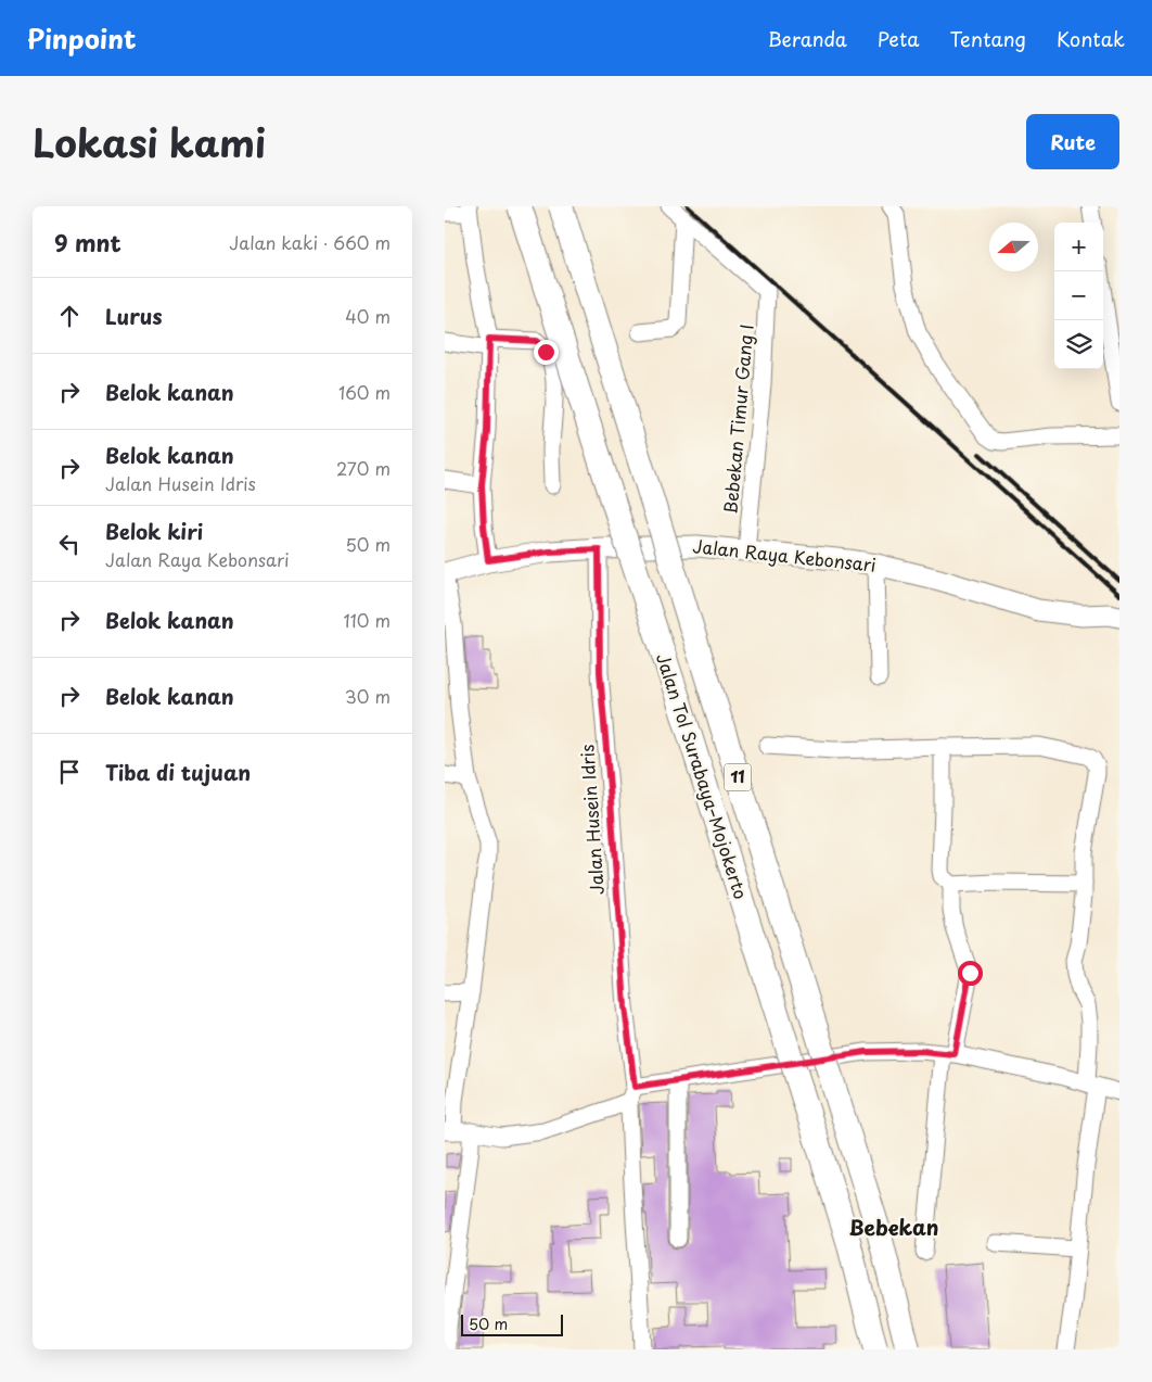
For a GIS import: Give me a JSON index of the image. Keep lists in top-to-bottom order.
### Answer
{
  "streets": {
    "highway": ["Jalan Tol Surabaya–Mojokerto", "11"],
    "main road": ["Jalan Raya Kebonsari"],
    "street": ["Bebekan Timur Gang I", "Jalan Husein Idris"]
  },
  "crossings": [
    ["Bebekan Timur Gang I", "Jalan Raya Kebonsari"],
    ["Jalan Raya Kebonsari", "Jalan Husein Idris"]
  ],
  "districts": ["Bebekan"],
  "scale_bar": "50 m",
  "north": "left",
  "page": {
    "header": "Pinpoint",
    "nav": [
      "Beranda",
      "Peta",
      "Tentang",
      "Kontak"
    ],
    "title": "Lokasi kami",
    "buttons": "Rute",
    "heading": ["9 mnt", "Jalan kaki · 660 m"],
    "map_buttons": ["+", "−"],
    "list": [
      ["Lurus", "40 m"],
      ["Belok kanan", "160 m"],
      ["Belok kanan", "Jalan Husein Idris", "270 m"],
      ["Belok kiri", "Jalan Raya Kebonsari", "50 m"],
      ["Belok kanan", "110 m"],
      ["Belok kanan", "30 m"],
      "Tiba di tujuan"
    ],
    "scale": "50 m"
  }
}
